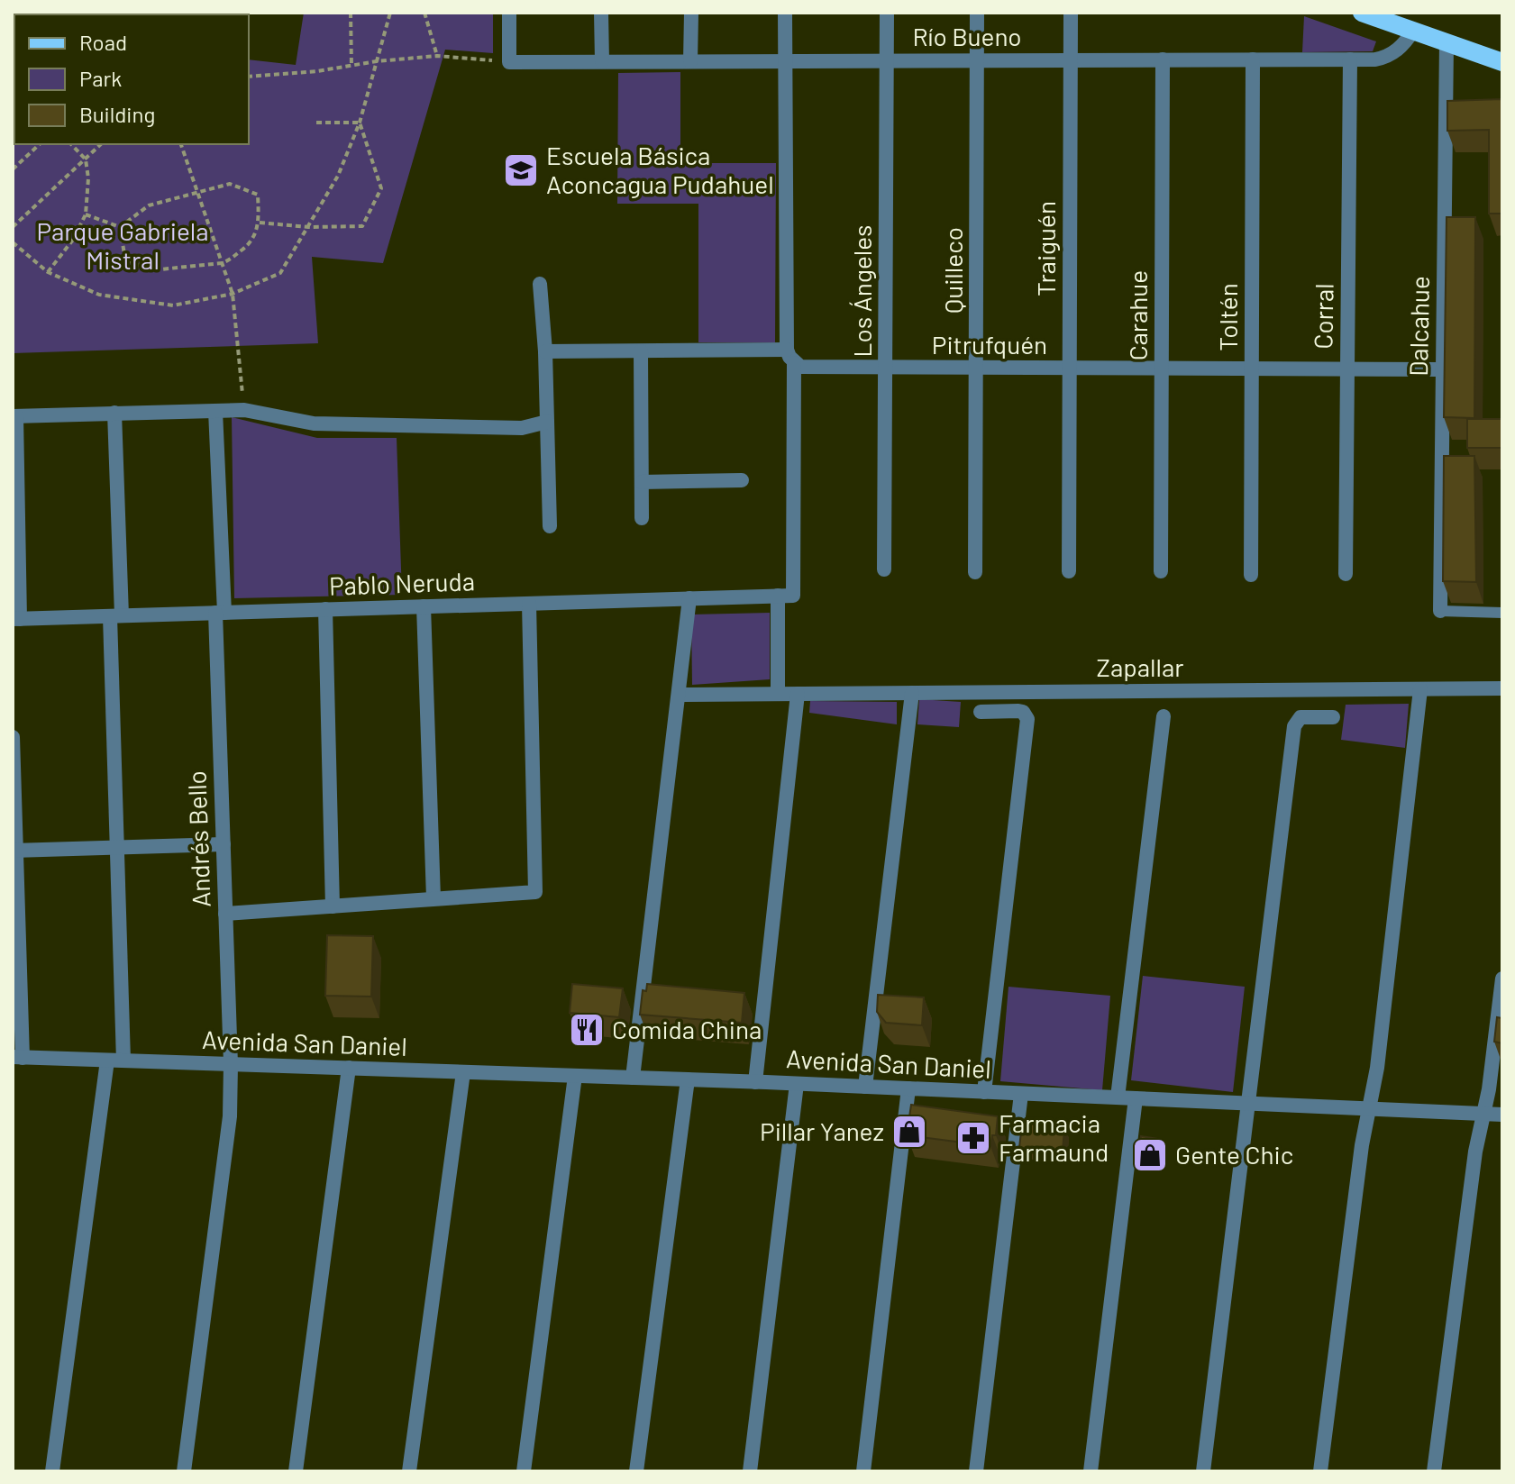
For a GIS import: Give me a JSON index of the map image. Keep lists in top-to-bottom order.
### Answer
{
  "streets": {
    "street": [
      "Río Bueno",
      "Traiguén",
      "Quilleco",
      "Los Ángeles",
      "Carahue",
      "Corral",
      "Toltén",
      "Dalcahue",
      "Pitrufquén",
      "Pablo Neruda",
      "Zapallar",
      "Andrés Bello",
      "Avenida San Daniel"
    ]
  },
  "crossings": [
    ["Río Bueno", "Traiguén"],
    ["Río Bueno", "Quilleco"],
    ["Río Bueno", "Los Ángeles"],
    ["Río Bueno", "Carahue"],
    ["Río Bueno", "Corral"],
    ["Río Bueno", "Toltén"],
    ["Traiguén", "Pitrufquén"],
    ["Quilleco", "Pitrufquén"],
    ["Los Ángeles", "Pitrufquén"],
    ["Carahue", "Pitrufquén"],
    ["Corral", "Pitrufquén"],
    ["Toltén", "Pitrufquén"],
    ["Dalcahue", "Pitrufquén"],
    ["Pitrufquén", "Pablo Neruda"],
    ["Pablo Neruda", "Andrés Bello"],
    ["Andrés Bello", "Avenida San Daniel"]
  ],
  "parks": ["Parque Gabriela Mistral"],
  "places": {
    "school or university": ["Escuela Básica Aconcagua Pudahuel"],
    "restaurant": ["Comida China"],
    "shop": ["Pillar Yanez", "Gente Chic"],
    "pharmacy": ["Farmacia Farmaund"]
  },
  "legend": ["Road", "Park", "Building"]
}
